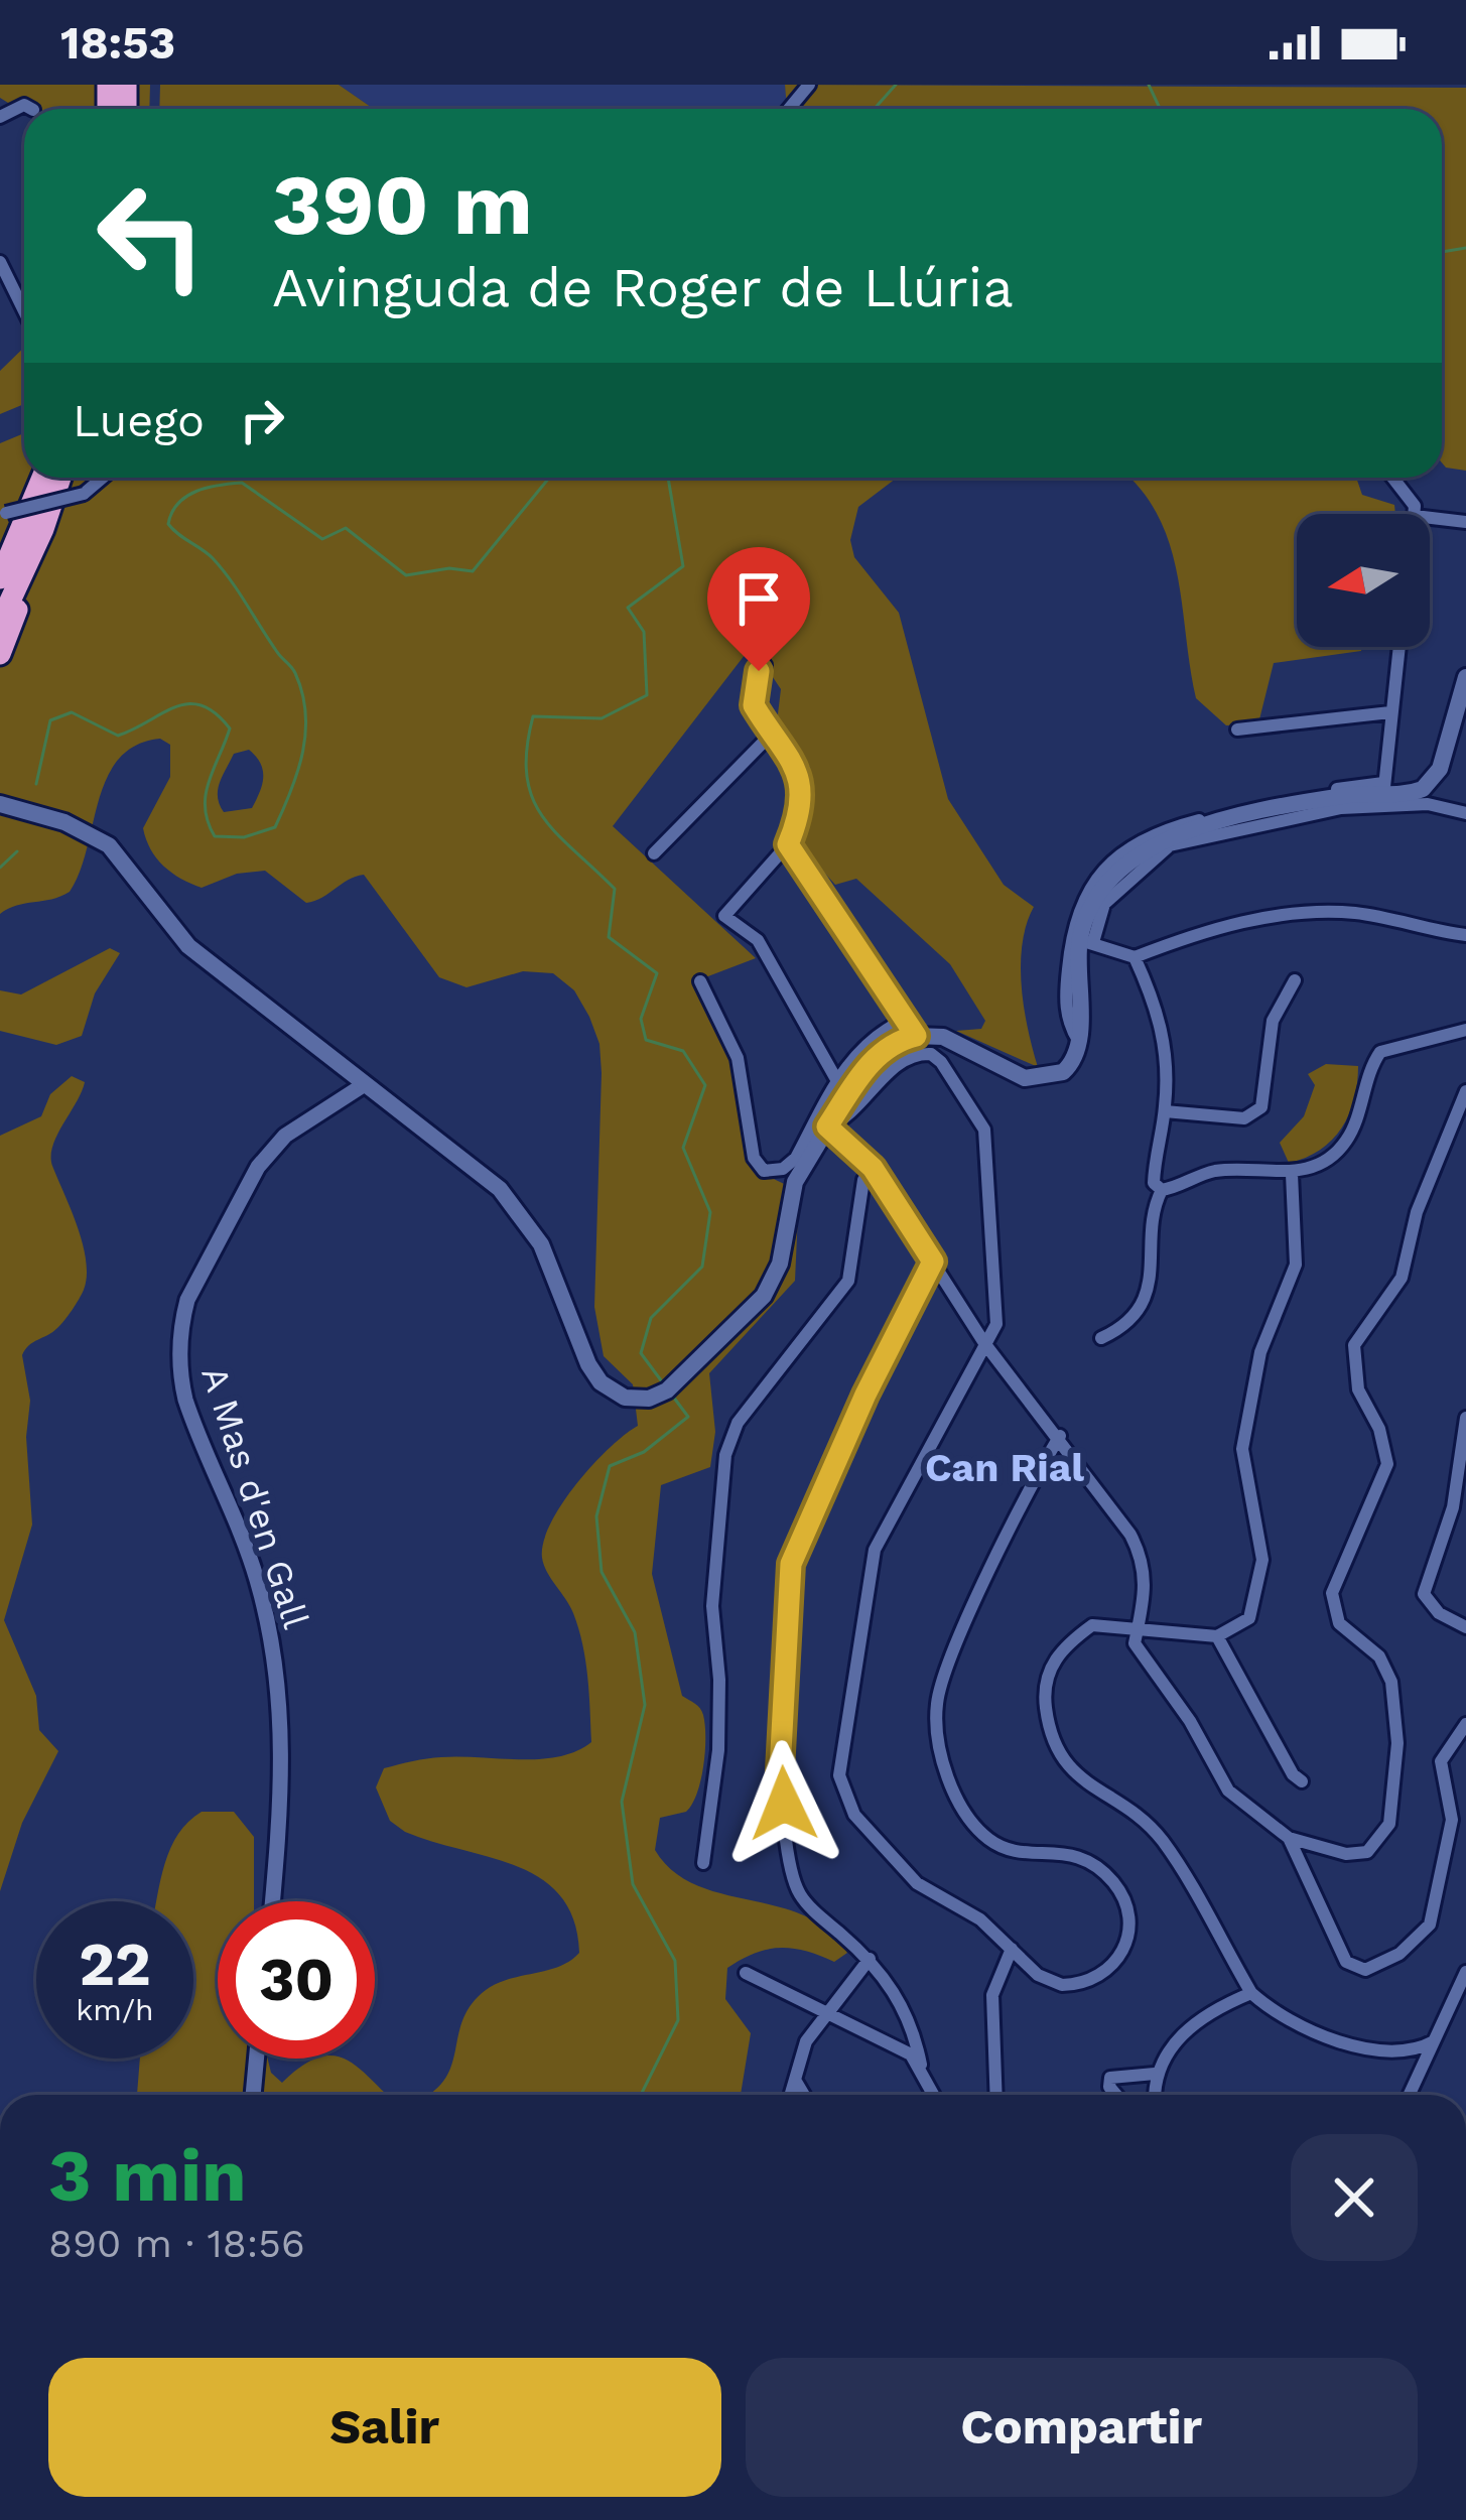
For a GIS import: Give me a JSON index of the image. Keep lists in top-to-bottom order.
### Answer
{
  "streets": {
    "street": ["A Mas d'en Gall"]
  },
  "districts": ["Can Rial"],
  "north": "left",
  "page": {
    "status": "18:53",
    "turn": ["390 m", "Avinguda de Roger de Llúria"],
    "then": "Luego",
    "speed": "22 km/h",
    "limit": "30",
    "heading": ["3 min", "890 m · 18:56"],
    "buttons": ["Salir", "Compartir"]
  }
}
